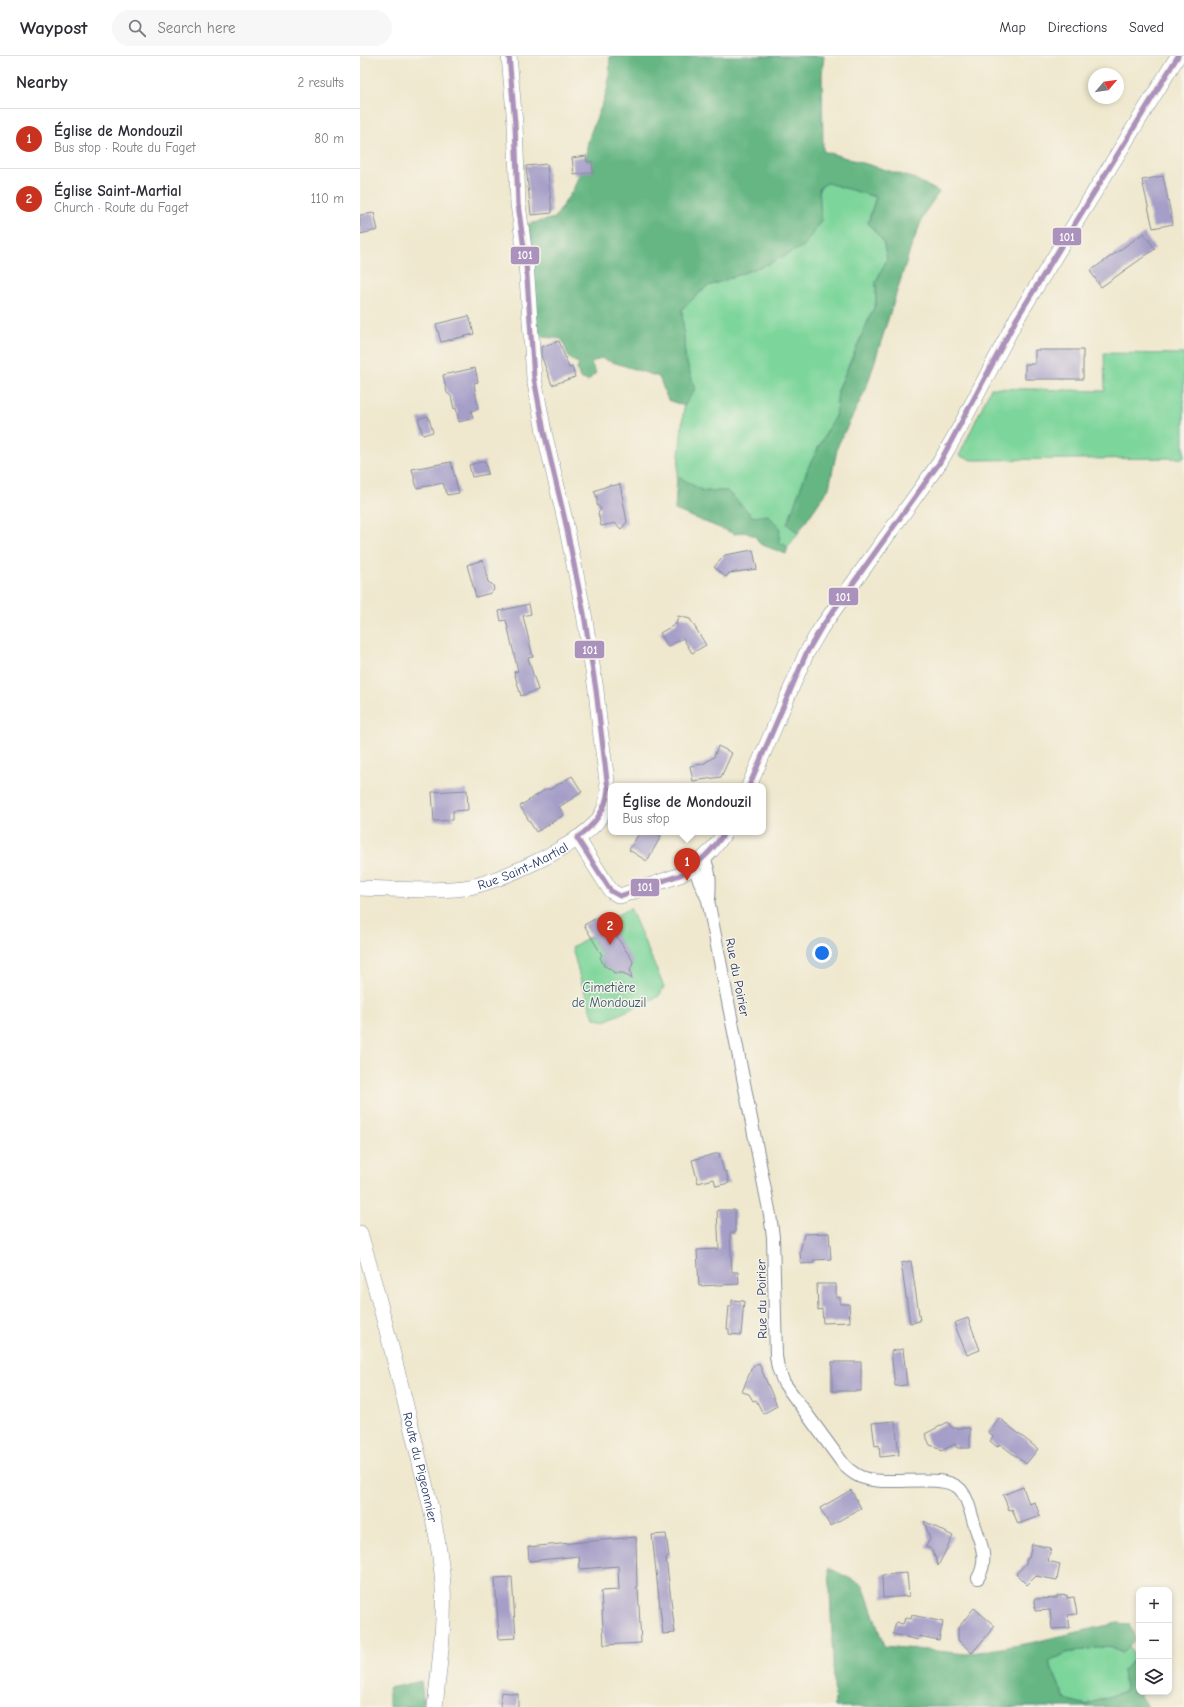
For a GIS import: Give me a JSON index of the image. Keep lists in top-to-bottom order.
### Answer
{
  "streets": {
    "street": ["Rue Saint-Martial", "Rue du Poirier", "Route du Pigeonnier"]
  },
  "parks": ["Cimetière de Mondouzil"],
  "lines": ["transit line 101"],
  "north": "top right",
  "page": {
    "header": "Waypost",
    "search": "Search here",
    "nav": ["Map", "Directions", "Saved"],
    "heading": ["Nearby", "2 results"],
    "list": [
      {
        "mark": "1",
        "name": "Église de Mondouzil",
        "note": "Bus stop · Route du Faget",
        "value": "80 m"
      },
      {
        "mark": "2",
        "name": "Église Saint-Martial",
        "note": "Church · Route du Faget",
        "value": "110 m"
      }
    ],
    "popup": ["Église de Mondouzil", "Bus stop"],
    "pins": ["1", "2"],
    "map_buttons": ["+", "−"]
  }
}
